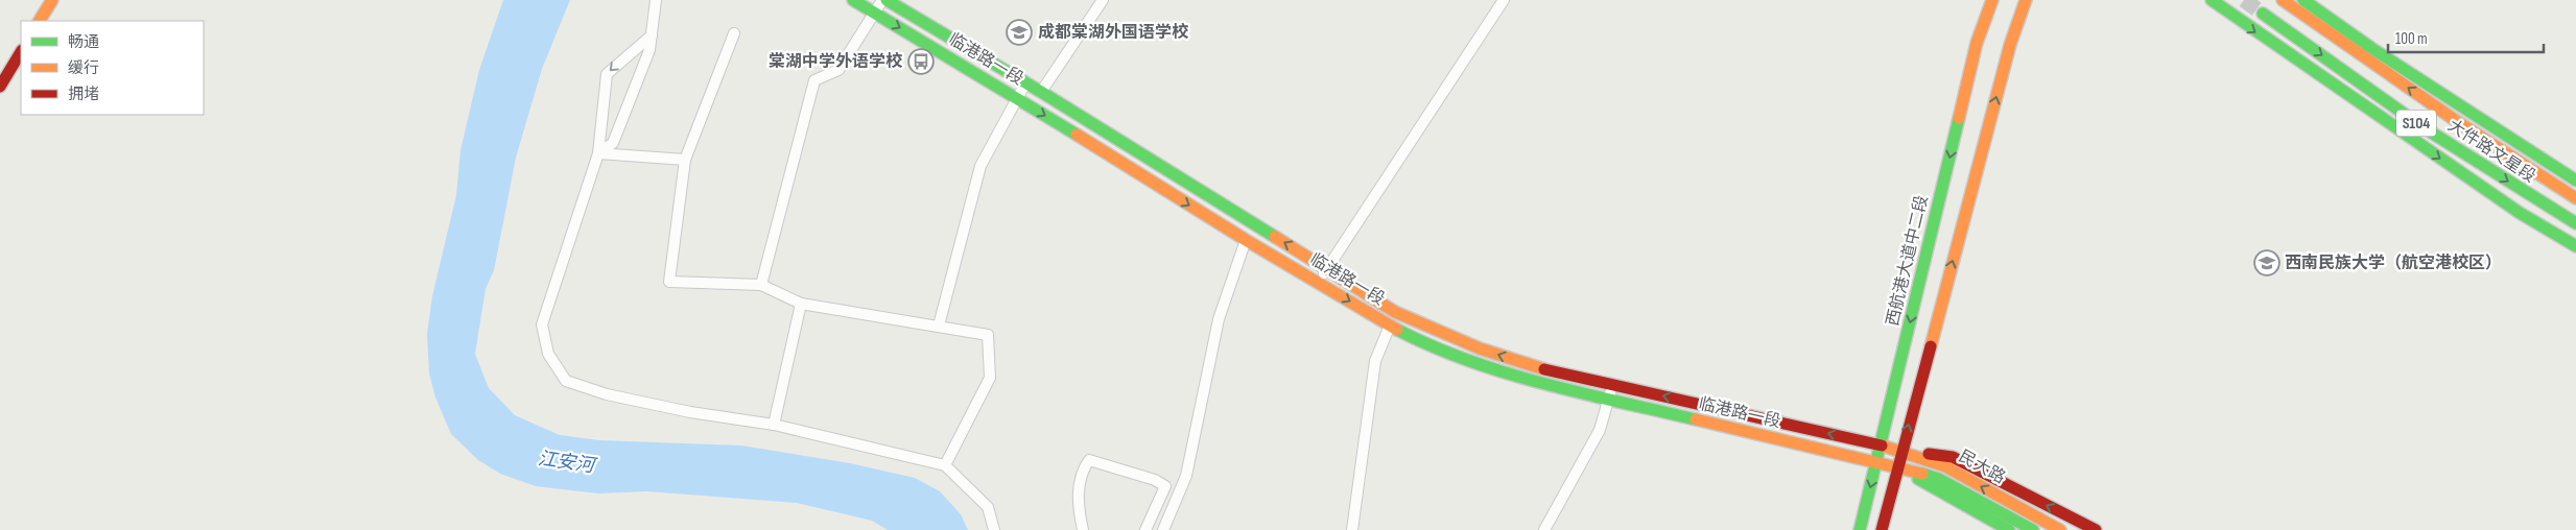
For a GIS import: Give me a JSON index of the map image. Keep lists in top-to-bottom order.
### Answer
{
  "streets": {
    "main road": [
      "临港路一段",
      "S104",
      "大件路文星段",
      "西航港大道中二段",
      "民大路"
    ]
  },
  "crossings": [
    ["临港路一段", "西航港大道中二段"],
    ["临港路一段", "民大路"],
    ["西航港大道中二段", "民大路"]
  ],
  "water": ["江安河"],
  "places": {
    "school or university": ["成都棠湖外国语学校", "西南民族大学（航空港校区）"],
    "bus stop": ["棠湖中学外语学校"]
  },
  "legend": ["畅通", "缓行", "拥堵"],
  "scale_bar": "100 m"
}
